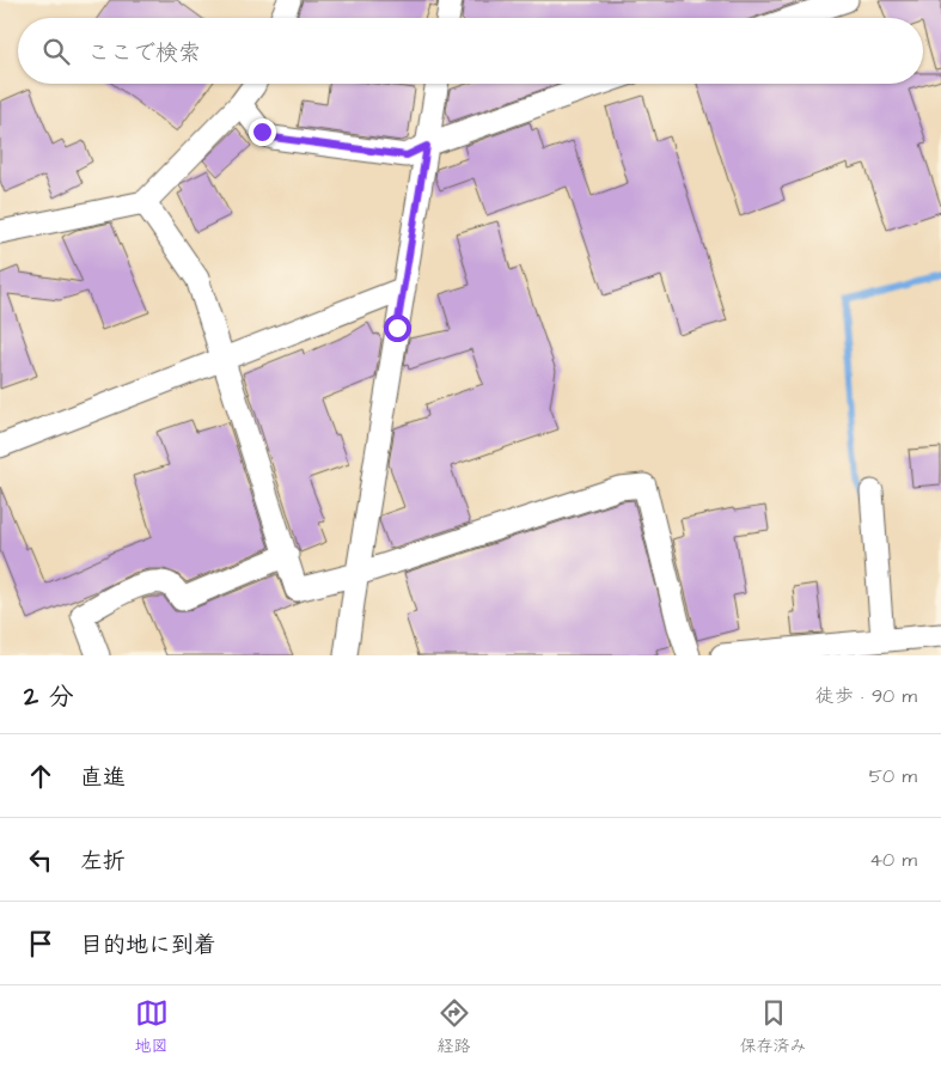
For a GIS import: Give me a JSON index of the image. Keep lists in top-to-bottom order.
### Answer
{
  "page": {
    "search": "ここで検索",
    "heading": ["2 分", "徒歩 · 90 m"],
    "list": [
      ["直進", "50 m"],
      ["左折", "40 m"],
      "目的地に到着"
    ],
    "nav": ["地図", "経路", "保存済み"]
  }
}
